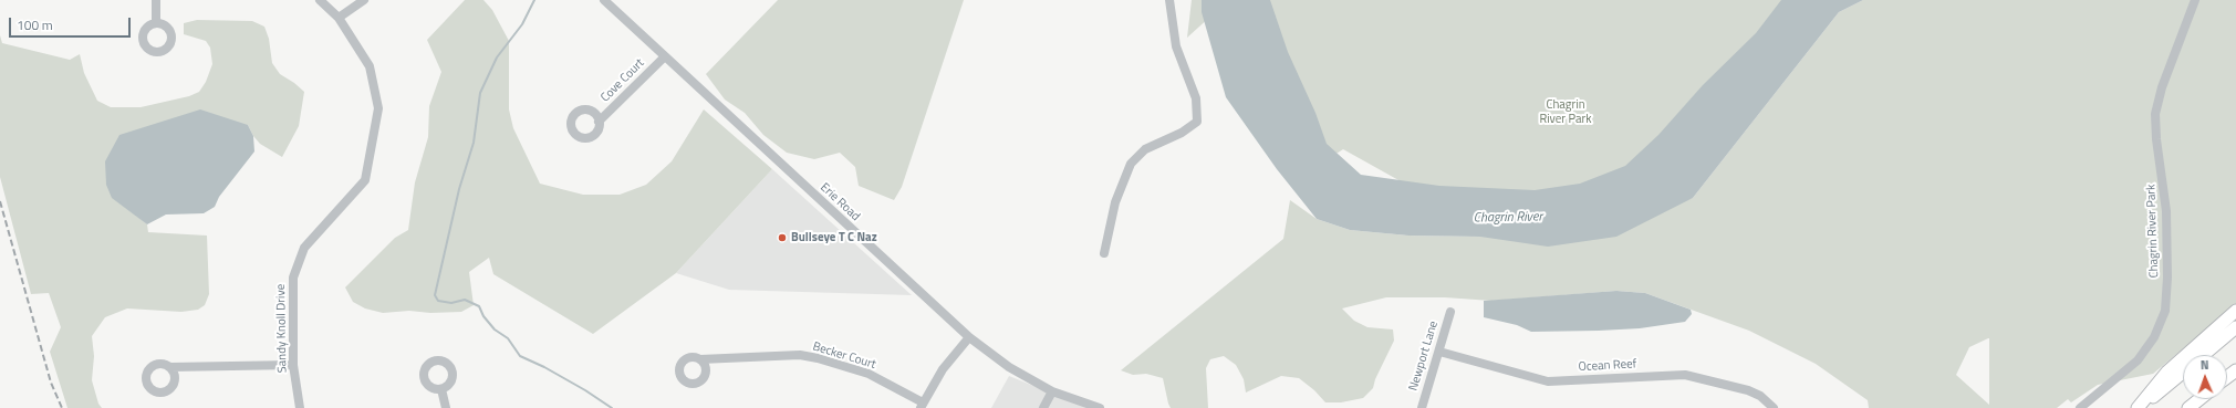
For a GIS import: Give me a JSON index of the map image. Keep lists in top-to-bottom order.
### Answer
{
  "streets": {
    "street": [
      "Cove Court",
      "Erie Road",
      "Chagrin River Park",
      "Sandy Knoll Drive",
      "Becker Court",
      "Newport Lane",
      "Ocean Reef"
    ]
  },
  "crossings": [
    ["Cove Court", "Erie Road"],
    ["Newport Lane", "Ocean Reef"]
  ],
  "water": ["Chagrin River"],
  "parks": ["Chagrin River Park"],
  "places": ["Bullseye T C Naz"],
  "scale_bar": "100 m",
  "north": "top"
}
